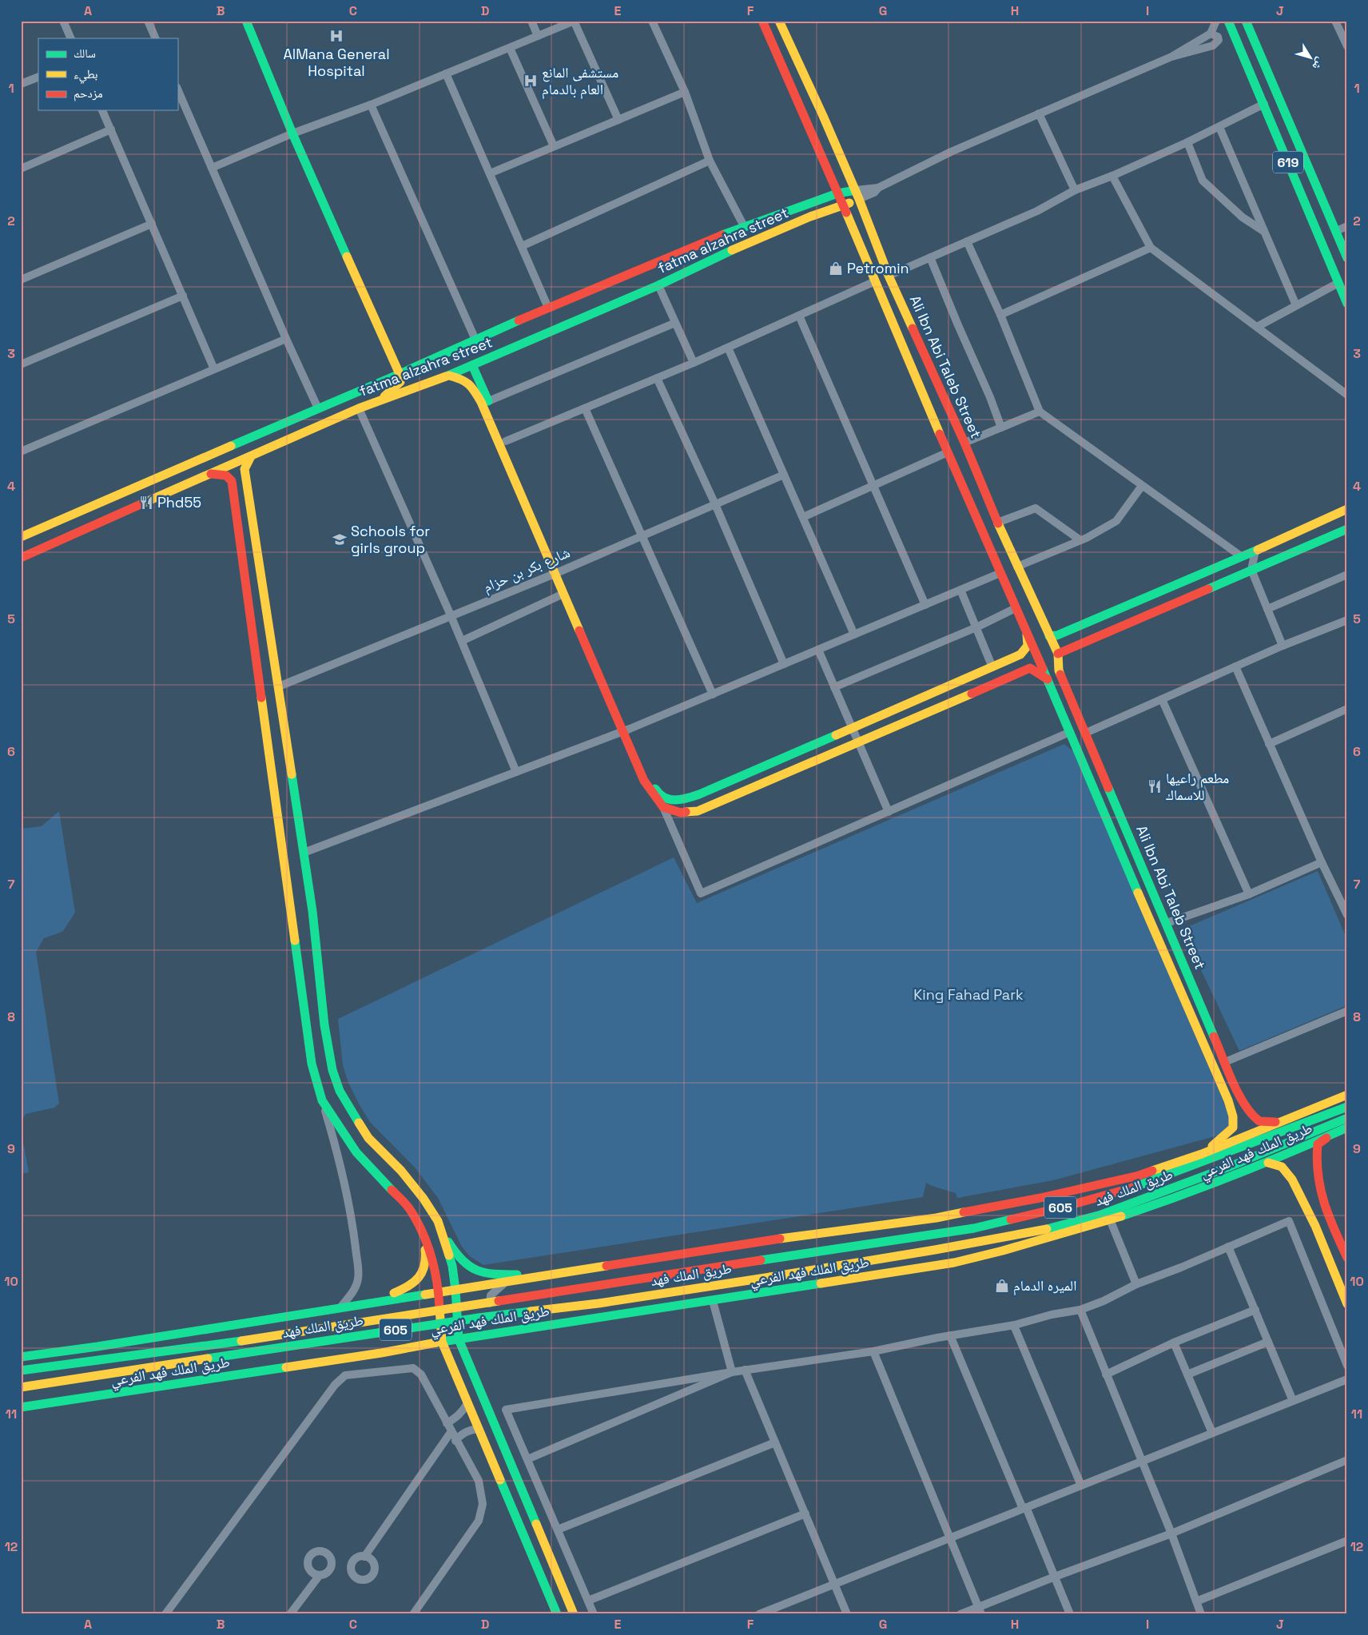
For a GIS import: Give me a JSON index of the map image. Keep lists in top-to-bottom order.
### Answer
{
  "streets": {
    "main road": [
      "619",
      "fatma alzahra street",
      "Ali Ibn Abi Taleb Street",
      "طريق الملك فهد الفرعي",
      "طريق الملك فهد",
      "605"
    ],
    "street": ["شارع بكر بن حزام"]
  },
  "crossings": [
    ["fatma alzahra street", "Ali Ibn Abi Taleb Street"],
    ["Ali Ibn Abi Taleb Street", "طريق الملك فهد الفرعي"]
  ],
  "parks": ["King Fahad Park"],
  "places": {
    "hospital": ["AlMana General Hospital", "مستشفى المانع العام بالدمام"],
    "shop": ["Petromin", "الميره الدمام"],
    "restaurant": ["Phd55", "مطعم راعيها للاسماك"],
    "school or university": ["Schools for girls group"]
  },
  "legend": ["سالك", "بطيء", "مزدحم"],
  "north": "bottom right",
  "grid": {
    "columns": [
      "A",
      "B",
      "C",
      "D",
      "E",
      "F",
      "G",
      "H",
      "I",
      "J"
    ],
    "rows": [
      "1",
      "2",
      "3",
      "4",
      "5",
      "6",
      "7",
      "8",
      "9",
      "10",
      "11",
      "12"
    ]
  }
}
